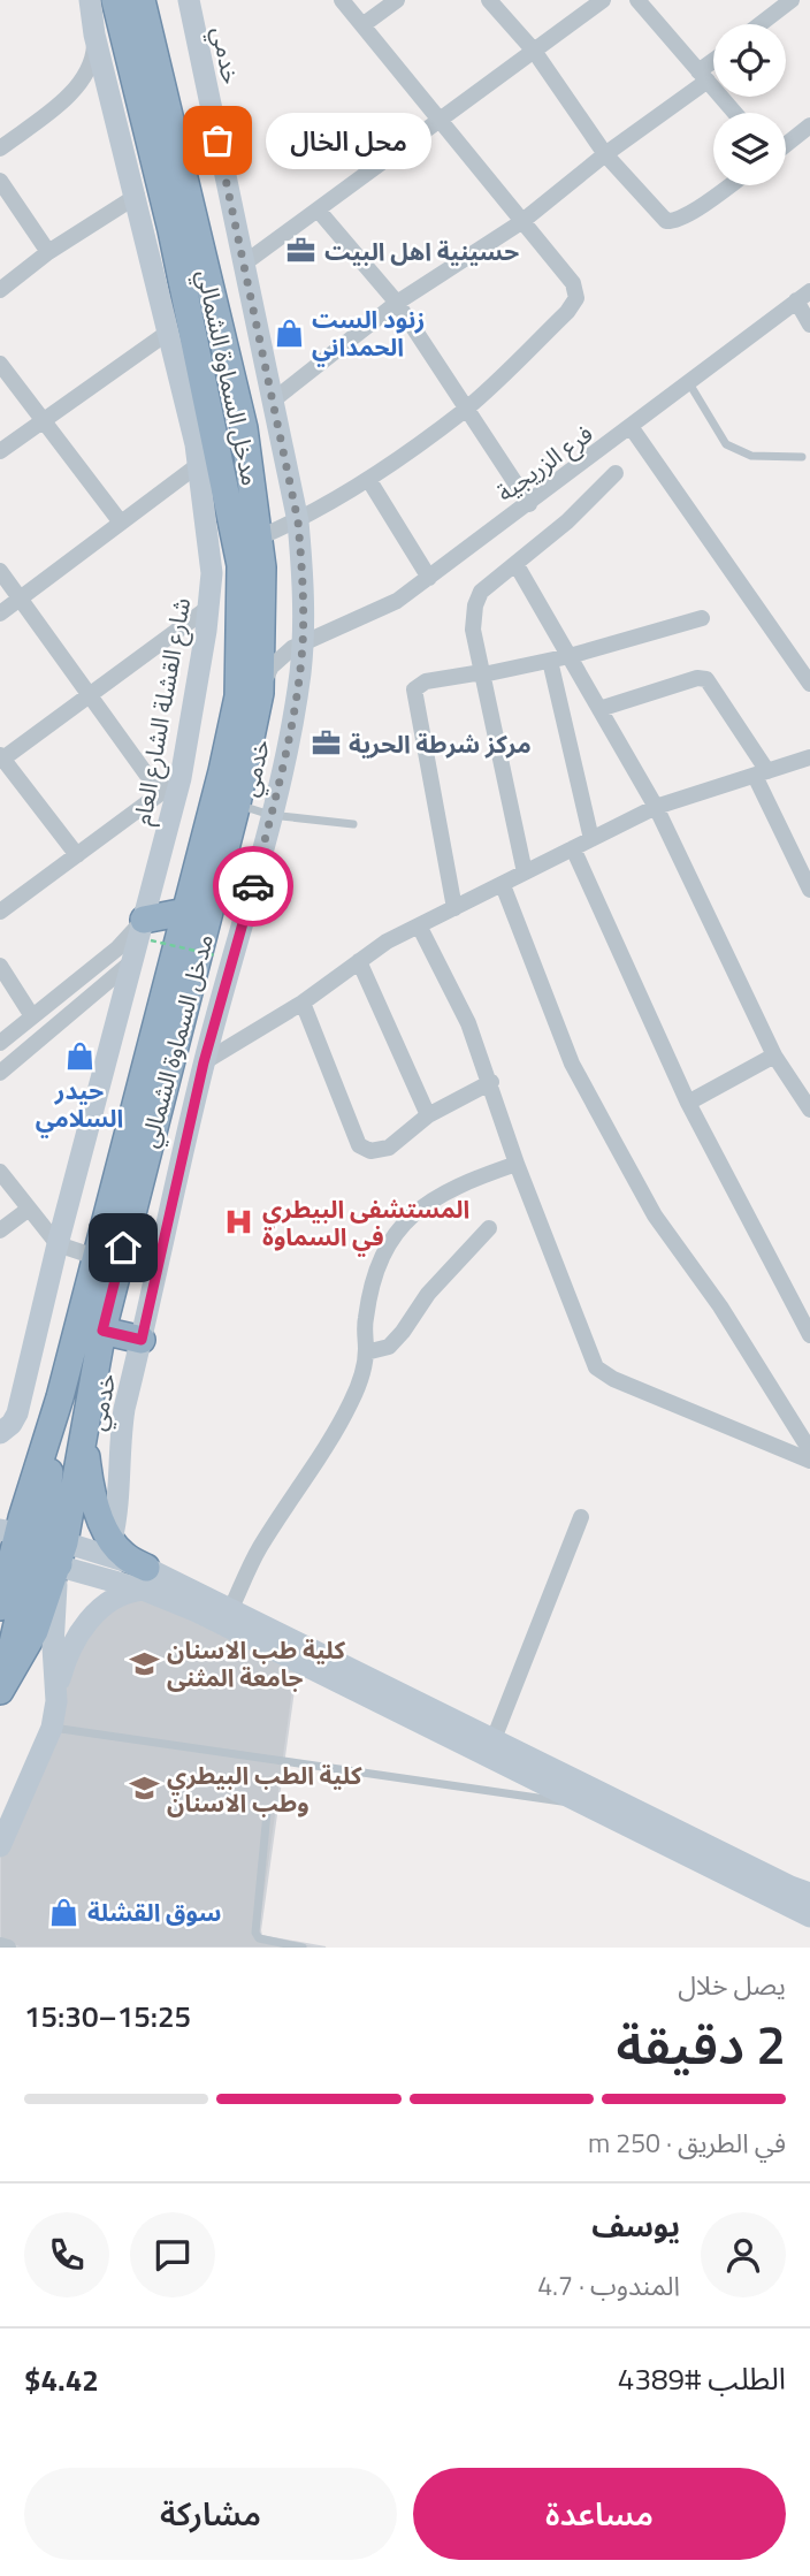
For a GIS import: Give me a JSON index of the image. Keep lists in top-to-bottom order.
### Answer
{
  "streets": {
    "highway": ["مدخل السماوة الشمالي"],
    "main road": ["خدمي", "شارع القشلة الشارع العام"],
    "street": ["فرع الزريجية"]
  },
  "crossings": [
    ["خدمي", "فرع الزريجية"]
  ],
  "places": {
    "other": ["محل الخال"],
    "office": ["حسينية اهل البيت", "مركز شرطة الحرية"],
    "shop": ["زنود الست الحمداني", "حيدر السلامي", "سوق القشلة"],
    "hospital": ["المستشفى البيطري في السماوة"],
    "school or university": ["كلية طب الاسنان جامعة المثنى", "كلية الطب البيطري وطب الاسنان"]
  },
  "page": {
    "bubble": "محل الخال",
    "heading": ["2 دقيقة", "يصل خلال", "15:25–15:30"],
    "panel": [
      "يوسف",
      "المندوب · 4.7",
      "الطلب #4389",
      "$4.42"
    ],
    "bar": "في الطريق · 250 m",
    "buttons": ["مساعدة", "مشاركة"]
  }
}
